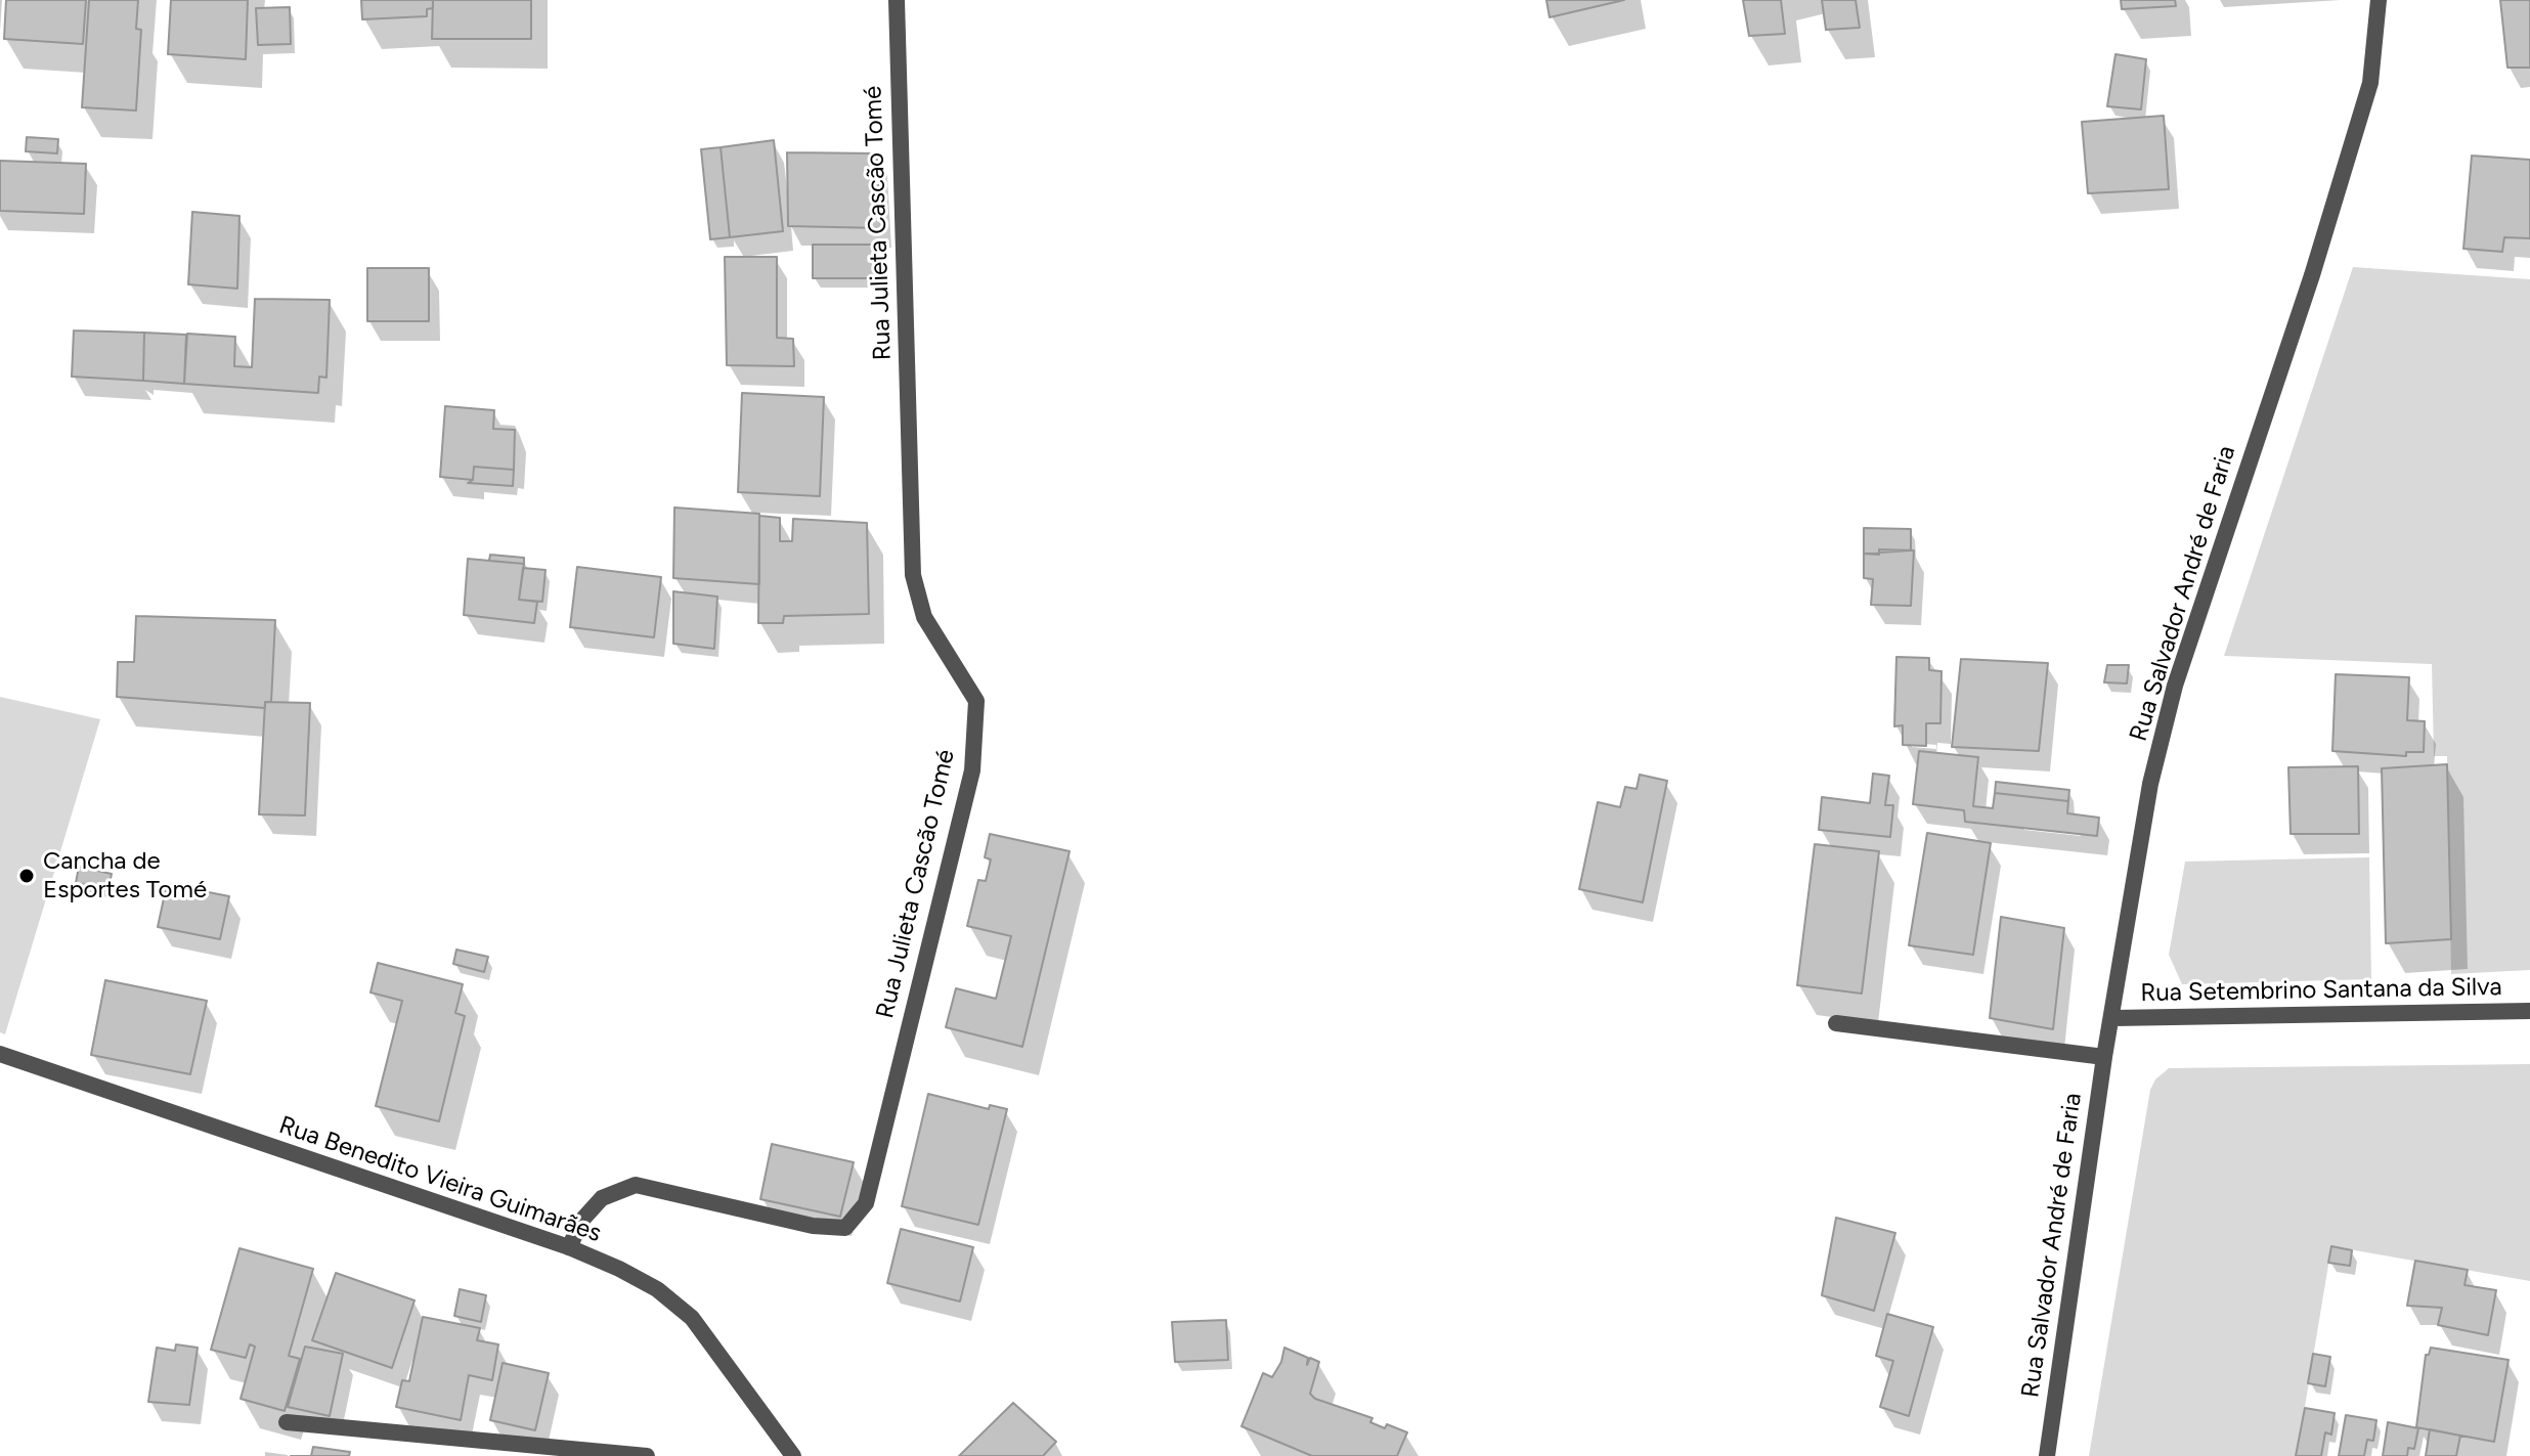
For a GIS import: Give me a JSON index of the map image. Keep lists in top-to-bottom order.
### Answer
{
  "streets": {
    "street": [
      "Rua Julieta Cascão Tomé",
      "Rua Salvador André de Faria",
      "Rua Setembrino Santana da Silva",
      "Rua Benedito Vieira Guimarães"
    ]
  },
  "crossings": [
    ["Rua Julieta Cascão Tomé", "Rua Benedito Vieira Guimarães"],
    ["Rua Salvador André de Faria", "Rua Setembrino Santana da Silva"]
  ],
  "places": ["Cancha de Esportes Tomé"]
}
